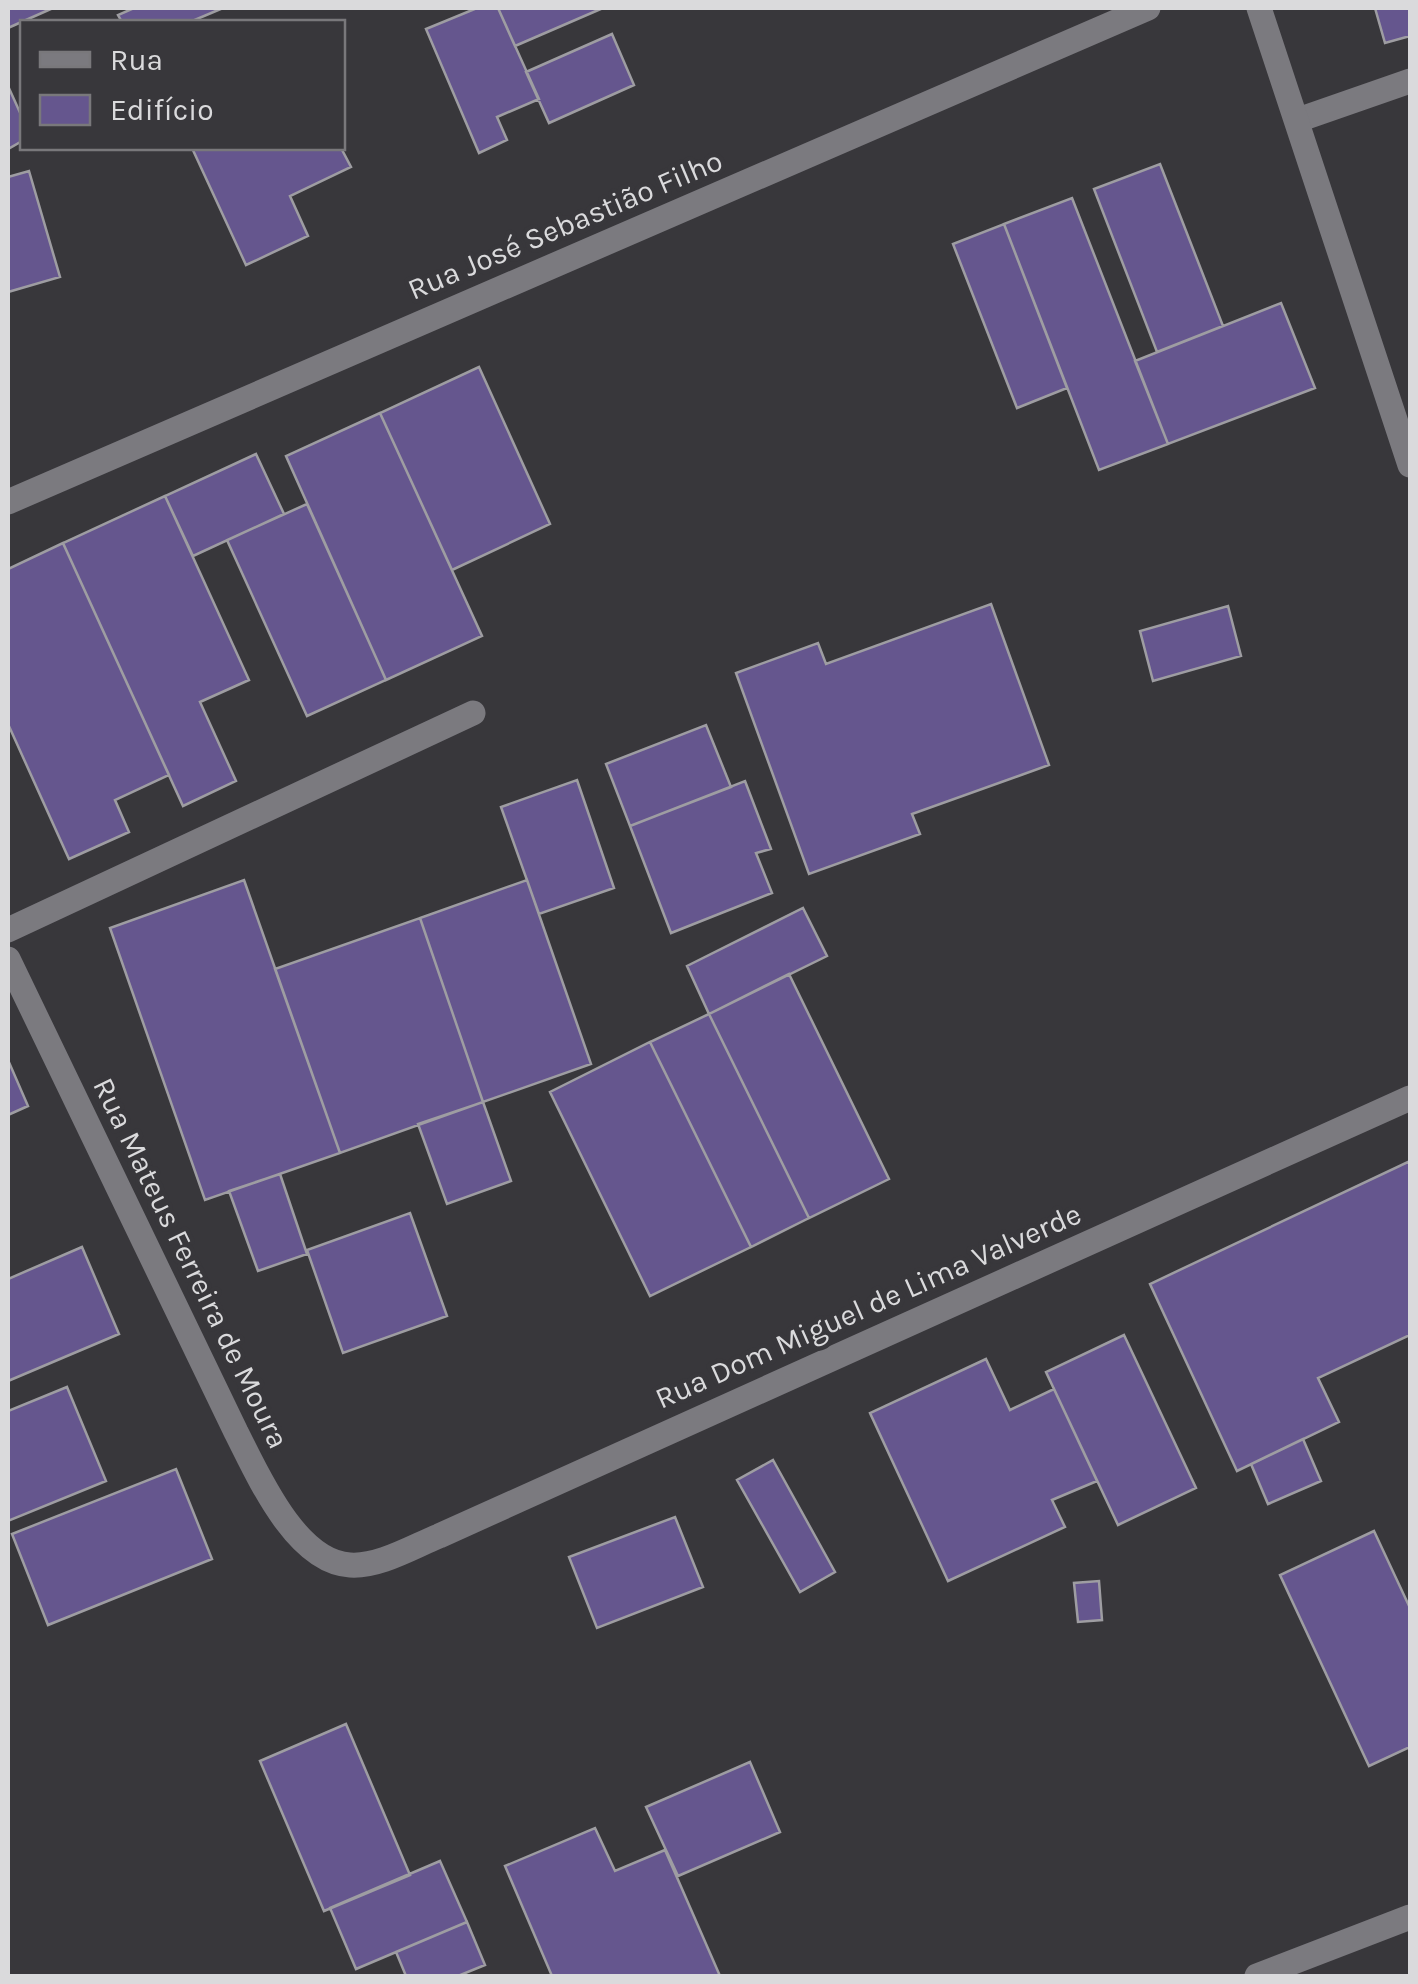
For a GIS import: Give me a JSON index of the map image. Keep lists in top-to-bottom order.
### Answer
{
  "streets": {
    "street": ["Rua José Sebastião Filho", "Rua Mateus Ferreira de Moura", "Rua Dom Miguel de Lima Valverde"]
  },
  "crossings": [
    ["Rua Mateus Ferreira de Moura", "Rua Dom Miguel de Lima Valverde"]
  ],
  "legend": ["Rua", "Edifício"]
}
